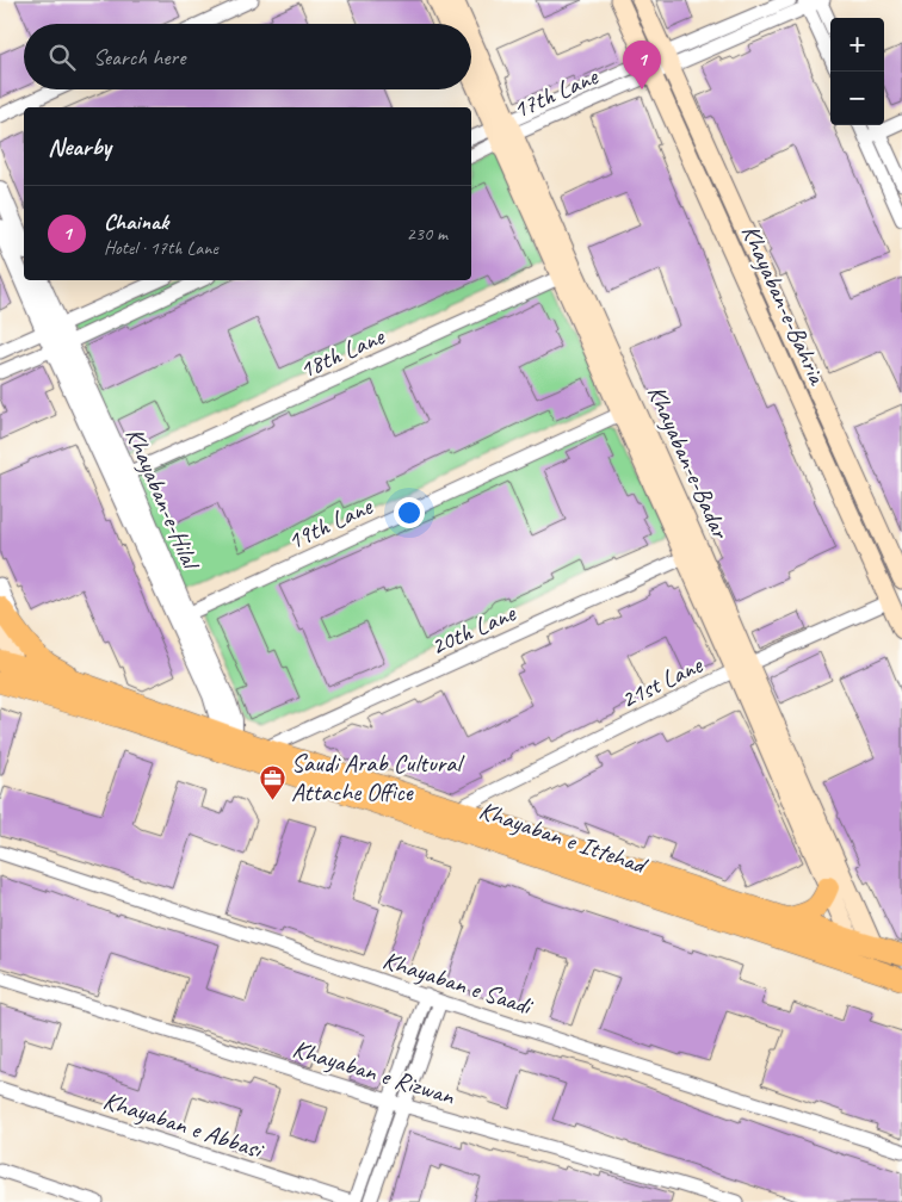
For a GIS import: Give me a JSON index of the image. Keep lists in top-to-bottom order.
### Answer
{
  "streets": {
    "main road": ["Khayaban-e-Bahria", "Khayaban-e-Badar", "Khayaban e Ittehad"],
    "street": [
      "17th Lane",
      "18th Lane",
      "Khayaban-e-Hilal",
      "19th Lane",
      "20th Lane",
      "21st Lane",
      "Khayaban e Saadi",
      "Khayaban e Rizwan",
      "Khayaban e Abbasi"
    ]
  },
  "crossings": [
    ["17th Lane", "Khayaban-e-Bahria"],
    ["17th Lane", "Khayaban-e-Badar"],
    ["Khayaban-e-Bahria", "21st Lane"],
    ["18th Lane", "Khayaban-e-Badar"],
    ["18th Lane", "Khayaban-e-Hilal"],
    ["Khayaban-e-Badar", "19th Lane"],
    ["Khayaban-e-Badar", "20th Lane"],
    ["Khayaban-e-Badar", "21st Lane"],
    ["Khayaban-e-Badar", "Khayaban e Ittehad"],
    ["Khayaban-e-Hilal", "19th Lane"],
    ["Khayaban-e-Hilal", "Khayaban e Ittehad"],
    ["20th Lane", "Khayaban e Ittehad"],
    ["21st Lane", "Khayaban e Ittehad"]
  ],
  "places": {
    "office": ["Saudi Arab Cultural Attache Office"]
  },
  "page": {
    "map_buttons": ["+", "−"],
    "search": "Search here",
    "pins": "1",
    "heading": "Nearby",
    "list": [
      {
        "mark": "1",
        "name": "Chainak",
        "note": "Hotel · 17th Lane",
        "value": "230 m"
      }
    ]
  }
}
